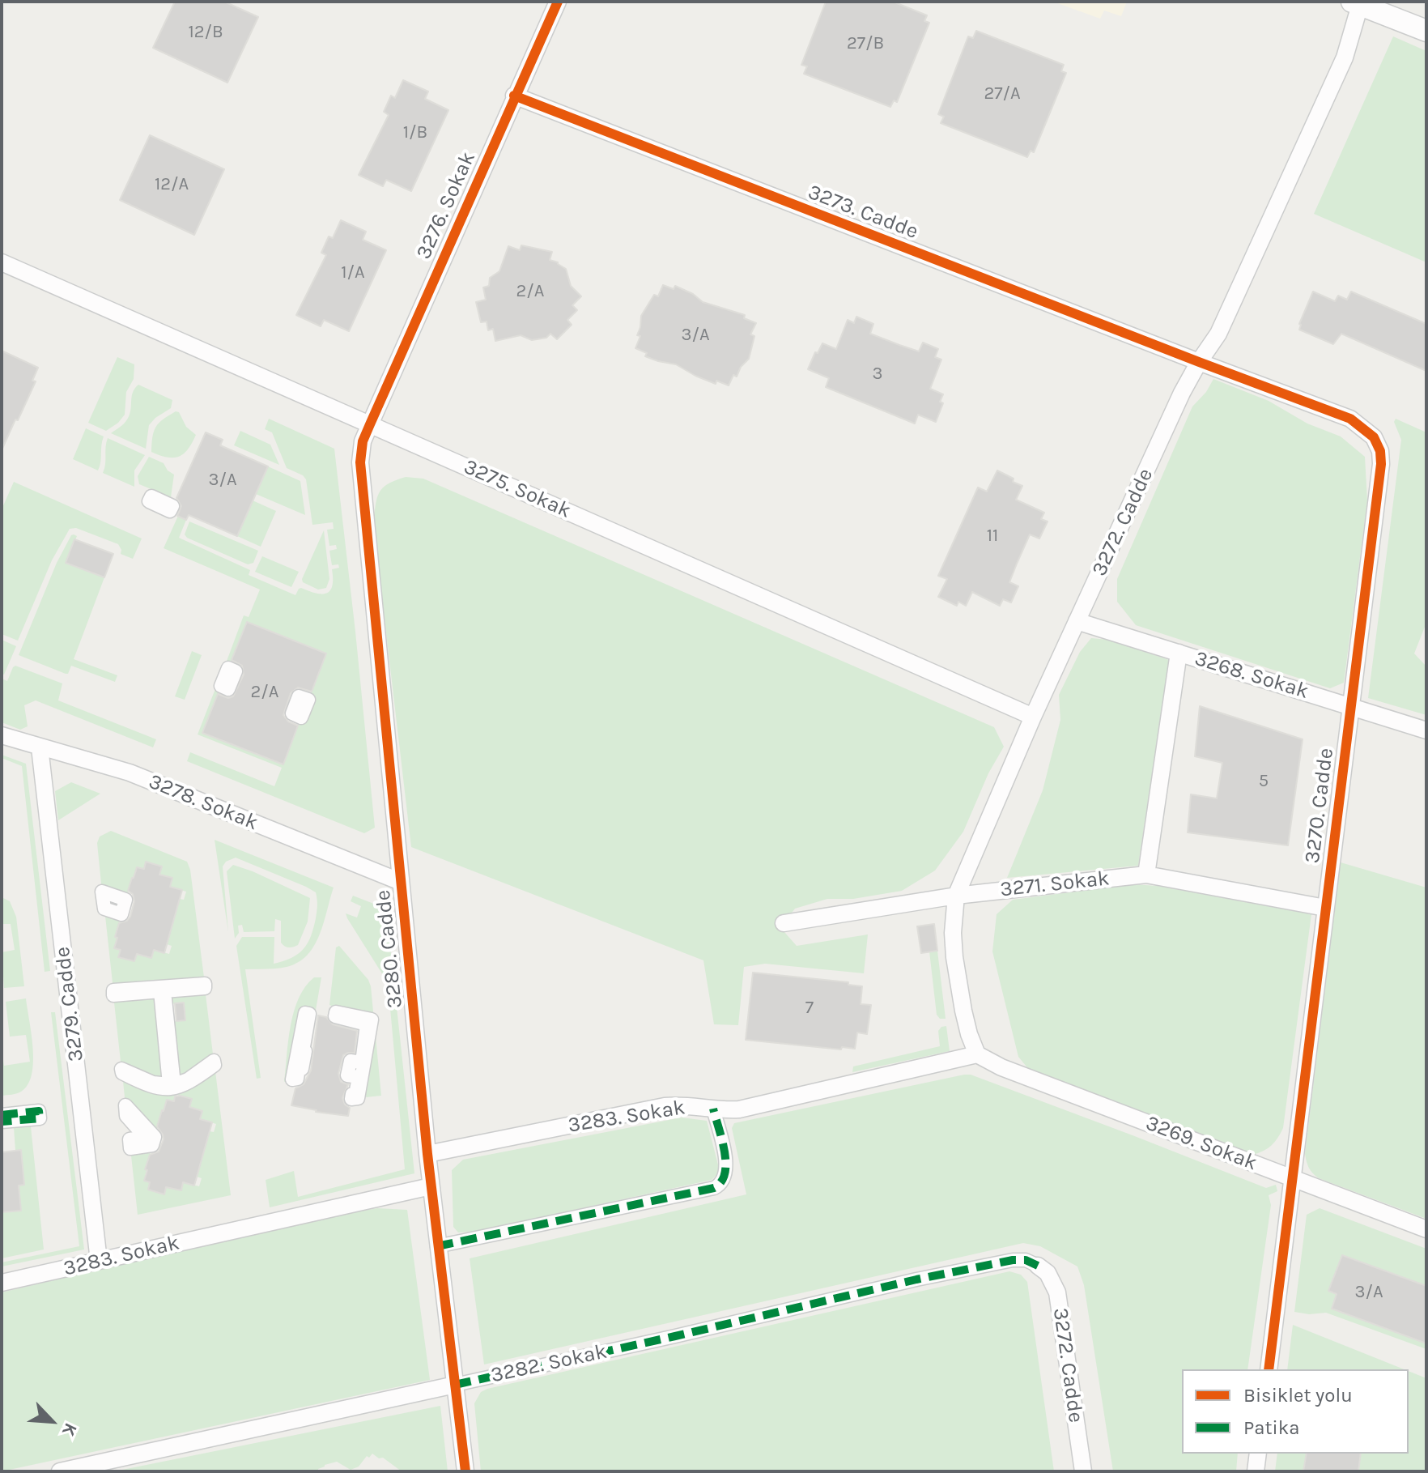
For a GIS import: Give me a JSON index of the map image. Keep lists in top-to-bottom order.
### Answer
{
  "streets": {
    "street": [
      "3276. Sokak",
      "3273. Cadde",
      "3275. Sokak",
      "3272. Cadde",
      "3268. Sokak",
      "3278. Sokak",
      "3270. Cadde",
      "3271. Sokak",
      "3280. Cadde",
      "3279. Cadde",
      "3283. Sokak",
      "3269. Sokak",
      "3282. Sokak"
    ]
  },
  "crossings": [
    ["3276. Sokak", "3273. Cadde"],
    ["3276. Sokak", "3275. Sokak"],
    ["3276. Sokak", "3280. Cadde"],
    ["3273. Cadde", "3272. Cadde"],
    ["3273. Cadde", "3270. Cadde"],
    ["3275. Sokak", "3272. Cadde"],
    ["3275. Sokak", "3280. Cadde"],
    ["3272. Cadde", "3268. Sokak"],
    ["3272. Cadde", "3270. Cadde"],
    ["3272. Cadde", "3271. Sokak"],
    ["3272. Cadde", "3283. Sokak"],
    ["3272. Cadde", "3269. Sokak"],
    ["3272. Cadde", "3282. Sokak"],
    ["3268. Sokak", "3270. Cadde"],
    ["3278. Sokak", "3280. Cadde"],
    ["3278. Sokak", "3279. Cadde"],
    ["3270. Cadde", "3271. Sokak"],
    ["3270. Cadde", "3269. Sokak"],
    ["3280. Cadde", "3283. Sokak"],
    ["3280. Cadde", "3282. Sokak"],
    ["3279. Cadde", "3283. Sokak"],
    ["3283. Sokak", "3269. Sokak"]
  ],
  "house_numbers": [
    "12/B",
    "27/B",
    "27/A",
    "1/B",
    "12/A",
    "1/A",
    "2/A",
    "3/A",
    "3",
    "3/A",
    "11",
    "2/A",
    "5",
    "7",
    "3/A"
  ],
  "legend": ["Bisiklet yolu", "Patika"],
  "north": "bottom right"
}
